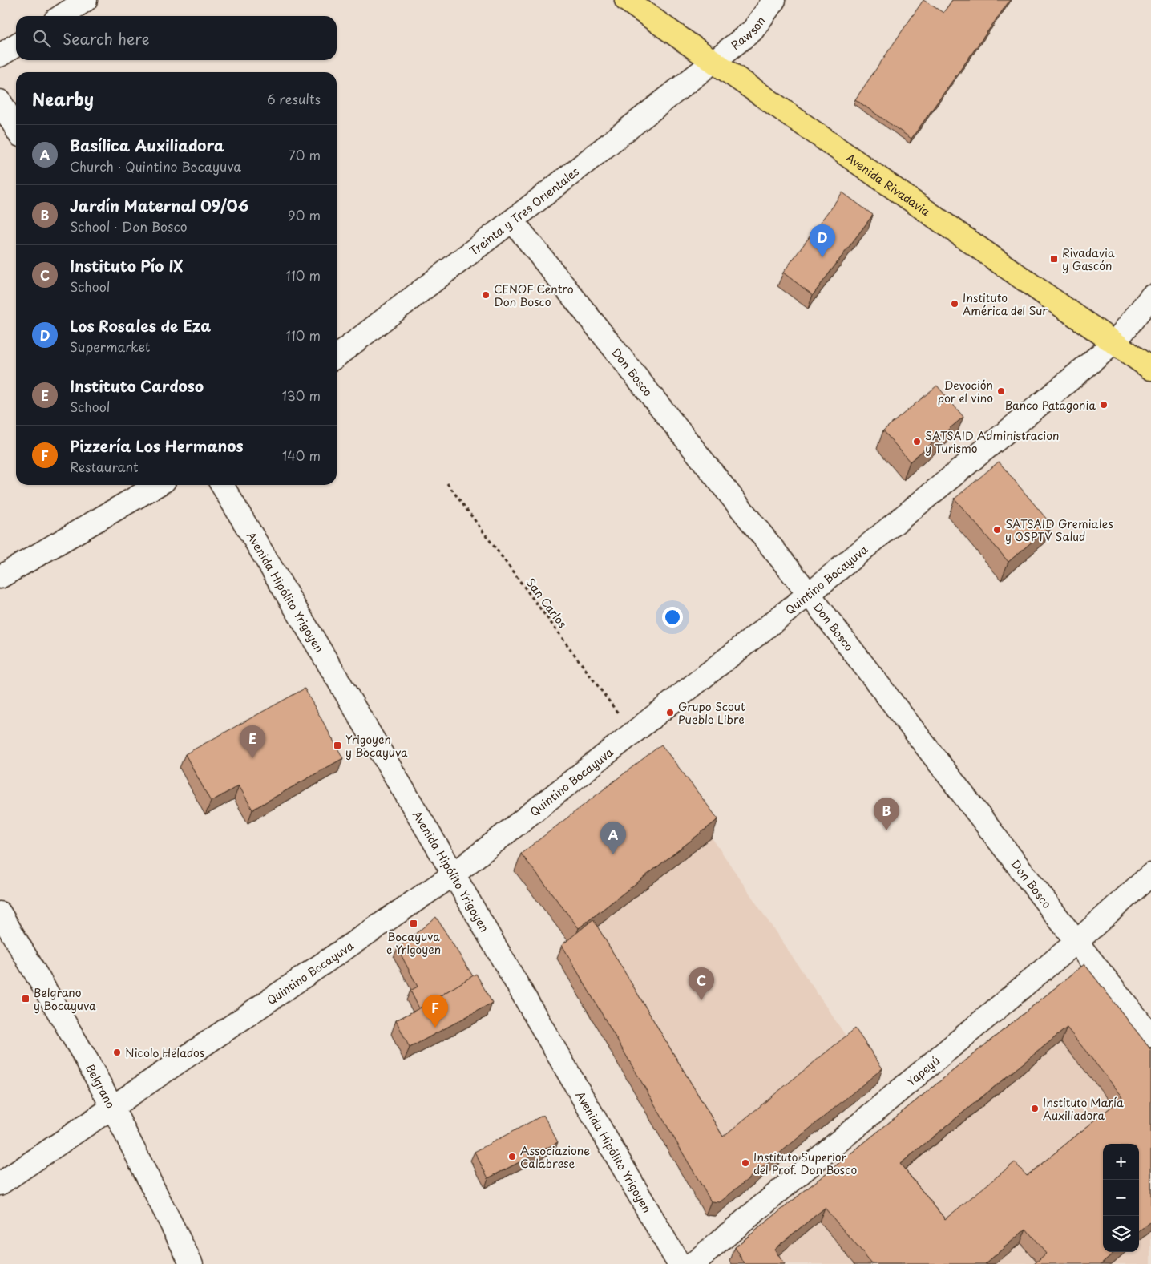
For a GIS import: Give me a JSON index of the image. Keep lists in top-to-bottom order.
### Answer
{
  "streets": {
    "main road": ["Avenida Rivadavia"],
    "street": [
      "Rawson",
      "Treinta y Tres Orientales",
      "Don Bosco",
      "Quintino Bocayuva",
      "Avenida Hipólito Yrigoyen",
      "Yapeyú",
      "Belgrano"
    ],
    "path": ["San Carlos"]
  },
  "crossings": [
    ["Rawson", "Avenida Rivadavia"],
    ["Rawson", "Treinta y Tres Orientales"],
    ["Avenida Rivadavia", "Treinta y Tres Orientales"],
    ["Avenida Rivadavia", "Quintino Bocayuva"],
    ["Treinta y Tres Orientales", "Don Bosco"],
    ["Don Bosco", "Quintino Bocayuva"],
    ["Don Bosco", "Yapeyú"],
    ["Quintino Bocayuva", "Avenida Hipólito Yrigoyen"],
    ["Quintino Bocayuva", "San Carlos"],
    ["Quintino Bocayuva", "Belgrano"]
  ],
  "places": {
    "transit": [
      "Rivadavia y Gascón",
      "Yrigoyen y Bocayuva",
      "Bocayuva e Yrigoyen",
      "Belgrano y Bocayuva"
    ],
    "other": [
      "CENOF Centro Don Bosco",
      "Instituto América del Sur",
      "Devoción por el vino",
      "Banco Patagonia",
      "SATSAID Administracion y Turismo",
      "SATSAID Gremiales y OSPTV Salud",
      "Grupo Scout Pueblo Libre",
      "Nicolo Helados",
      "Instituto María Auxiliadora",
      "Associazione Calabrese",
      "Instituto Superior del Prof. Don Bosco"
    ]
  },
  "page": {
    "search": "Search here",
    "heading": ["Nearby", "6 results"],
    "list": [
      {
        "mark": "A",
        "name": "Basílica Auxiliadora",
        "note": "Church · Quintino Bocayuva",
        "value": "70 m"
      },
      {
        "mark": "B",
        "name": "Jardín Maternal 09/06",
        "note": "School · Don Bosco",
        "value": "90 m"
      },
      {
        "mark": "C",
        "name": "Instituto Pío IX",
        "note": "School",
        "value": "110 m"
      },
      {
        "mark": "D",
        "name": "Los Rosales de Eza",
        "note": "Supermarket",
        "value": "110 m"
      },
      {
        "mark": "E",
        "name": "Instituto Cardoso",
        "note": "School",
        "value": "130 m"
      },
      {
        "mark": "F",
        "name": "Pizzería Los Hermanos",
        "note": "Restaurant",
        "value": "140 m"
      }
    ],
    "pins": [
      "D",
      "E",
      "B",
      "A",
      "C",
      "F"
    ],
    "map_buttons": ["+", "−"]
  }
}
